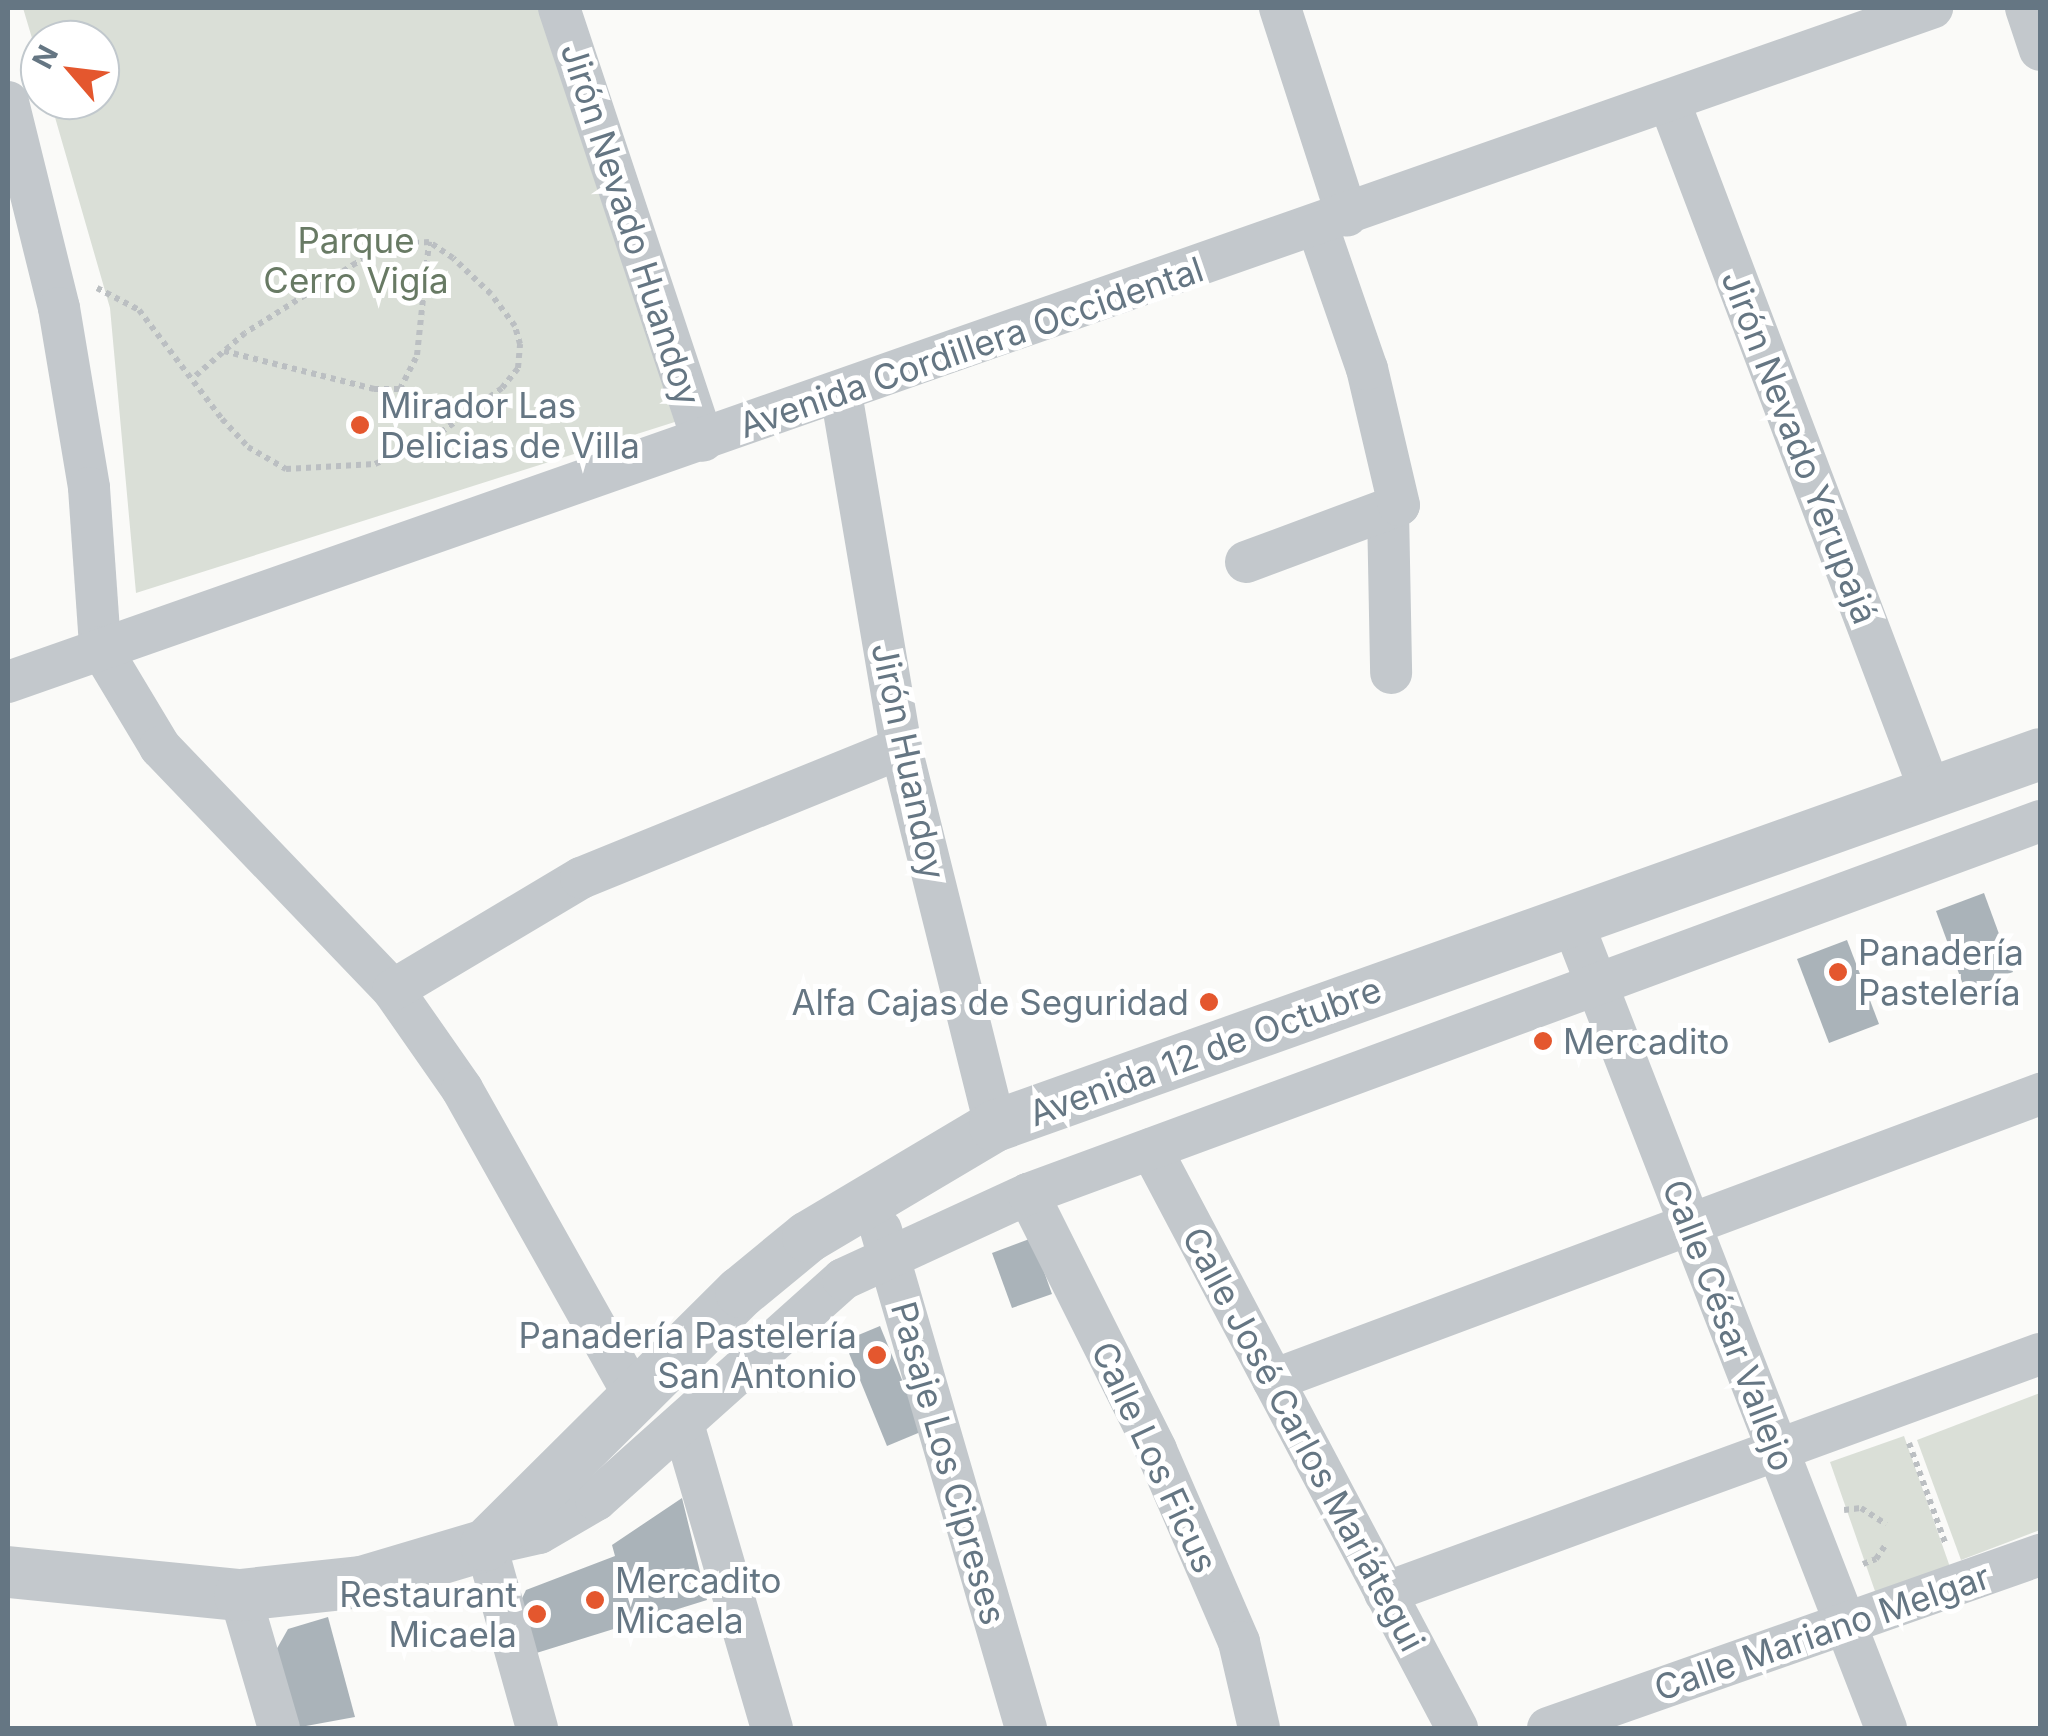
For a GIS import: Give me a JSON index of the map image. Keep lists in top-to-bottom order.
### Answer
{
  "streets": {
    "street": [
      "Jirón Nevado Huandoy",
      "Avenida Cordillera Occidental",
      "Jirón Nevado Yerupajá",
      "Jirón Huandoy",
      "Avenida 12 de Octubre",
      "Calle César Vallejo",
      "Calle José Carlos Mariátegui",
      "Calle Los Ficus",
      "Pasaje Los Cipreses",
      "Calle Mariano Melgar"
    ]
  },
  "crossings": [
    ["Jirón Nevado Huandoy", "Avenida Cordillera Occidental"],
    ["Avenida Cordillera Occidental", "Jirón Nevado Yerupajá"],
    ["Avenida Cordillera Occidental", "Jirón Huandoy"],
    ["Jirón Nevado Yerupajá", "Avenida 12 de Octubre"],
    ["Jirón Huandoy", "Avenida 12 de Octubre"],
    ["Avenida 12 de Octubre", "Calle César Vallejo"],
    ["Avenida 12 de Octubre", "Calle José Carlos Mariátegui"],
    ["Avenida 12 de Octubre", "Calle Los Ficus"],
    ["Avenida 12 de Octubre", "Pasaje Los Cipreses"],
    ["Calle César Vallejo", "Calle Mariano Melgar"]
  ],
  "parks": ["Parque Cerro Vigía"],
  "places": [
    "Mirador Las Delicias de Villa",
    "Panadería Pastelería",
    "Alfa Cajas de Seguridad",
    "Mercadito",
    "Panadería Pastelería San Antonio",
    "Mercadito Micaela",
    "Restaurant Micaela"
  ],
  "north": "top left"
}
